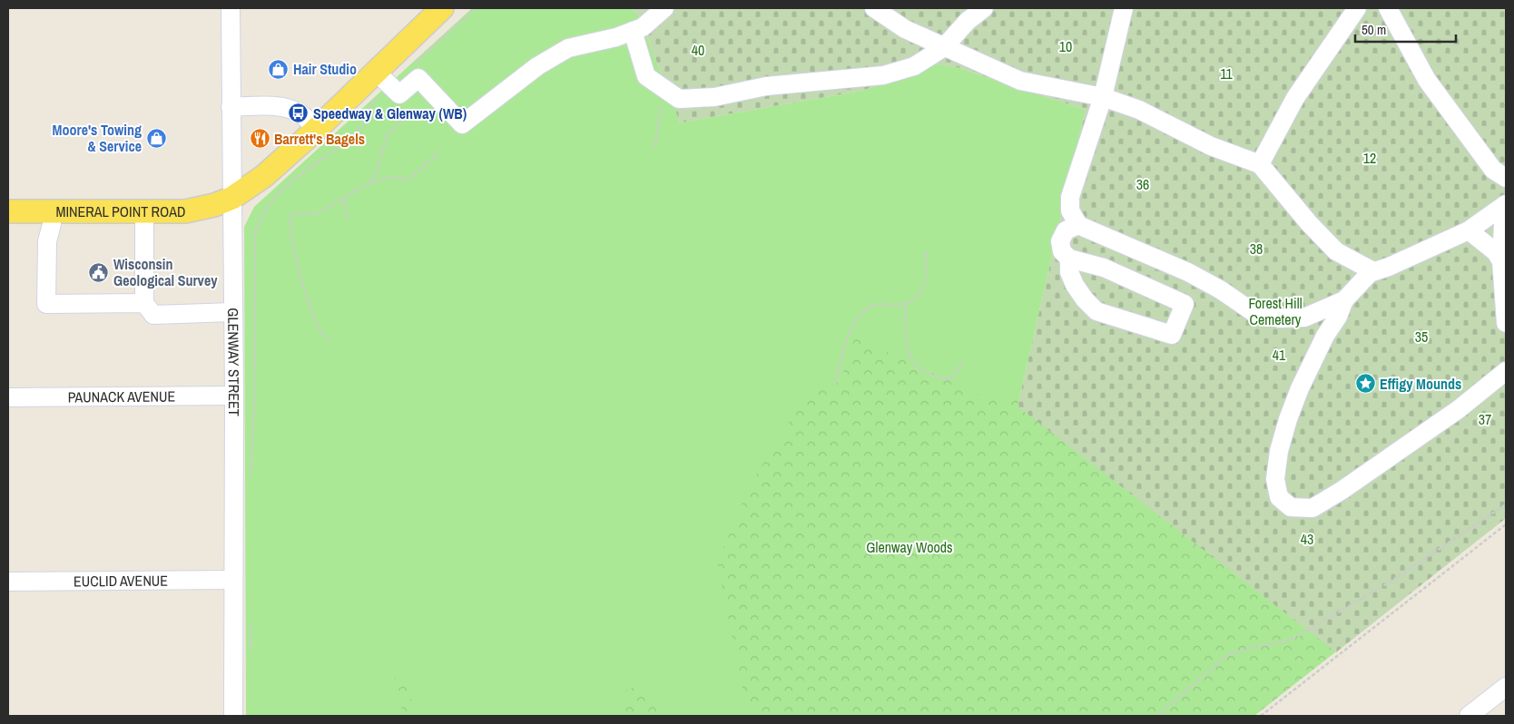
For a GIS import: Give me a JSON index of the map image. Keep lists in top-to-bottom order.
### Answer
{
  "streets": {
    "main road": ["MINERAL POINT ROAD"],
    "street": ["GLENWAY STREET", "PAUNACK AVENUE", "EUCLID AVENUE"]
  },
  "crossings": [
    ["MINERAL POINT ROAD", "GLENWAY STREET"],
    ["GLENWAY STREET", "PAUNACK AVENUE"],
    ["GLENWAY STREET", "EUCLID AVENUE"]
  ],
  "parks": [
    "10",
    "40",
    "11",
    "12",
    "36",
    "38",
    "Forest Hill Cemetery",
    "35",
    "41",
    "37",
    "43",
    "Glenway Woods"
  ],
  "places": {
    "shop": ["Hair Studio", "Moore's Towing & Service"],
    "bus stop": ["Speedway & Glenway (WB)"],
    "restaurant": ["Barrett's Bagels"],
    "public building": ["Wisconsin Geological Survey"],
    "place": ["Effigy Mounds"]
  },
  "scale_bar": "50 m"
}
